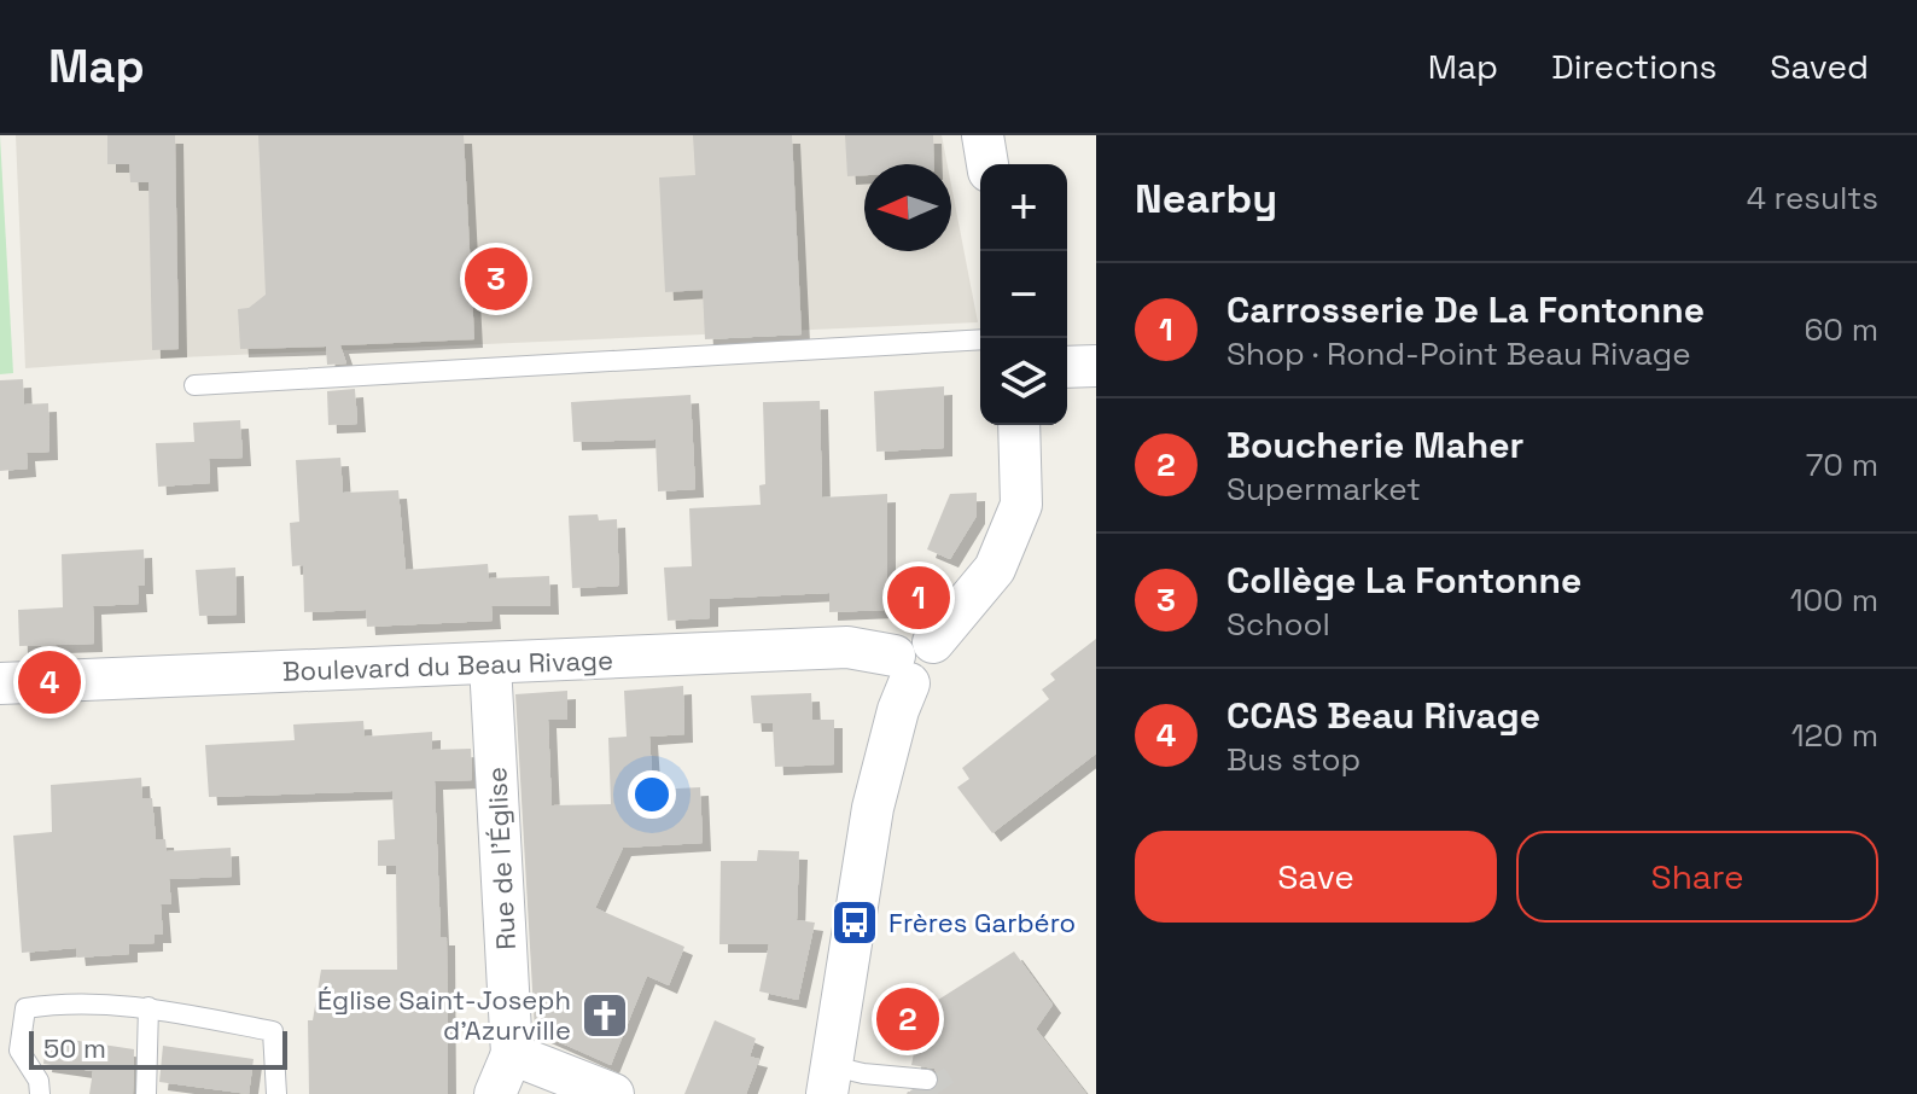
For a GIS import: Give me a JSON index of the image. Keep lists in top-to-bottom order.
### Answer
{
  "streets": {
    "street": ["Boulevard du Beau Rivage", "Rue de l'Église"]
  },
  "crossings": [
    ["Boulevard du Beau Rivage", "Rue de l'Église"]
  ],
  "places": {
    "bus stop": ["Frères Garbéro"],
    "church": ["Église Saint-Joseph d'Azurville"]
  },
  "scale_bar": "50 m",
  "north": "left",
  "page": {
    "header": "Map",
    "nav": ["Map", "Directions", "Saved"],
    "heading": ["Nearby", "4 results"],
    "map_buttons": ["+", "−"],
    "pins": [
      "3",
      "1",
      "4",
      "2"
    ],
    "list": [
      {
        "mark": "1",
        "name": "Carrosserie De La Fontonne",
        "note": "Shop · Rond-Point Beau Rivage",
        "value": "60 m"
      },
      {
        "mark": "2",
        "name": "Boucherie Maher",
        "note": "Supermarket",
        "value": "70 m"
      },
      {
        "mark": "3",
        "name": "Collège La Fontonne",
        "note": "School",
        "value": "100 m"
      },
      {
        "mark": "4",
        "name": "CCAS Beau Rivage",
        "note": "Bus stop",
        "value": "120 m"
      }
    ],
    "buttons": ["Save", "Share"],
    "scale": "50 m"
  }
}
